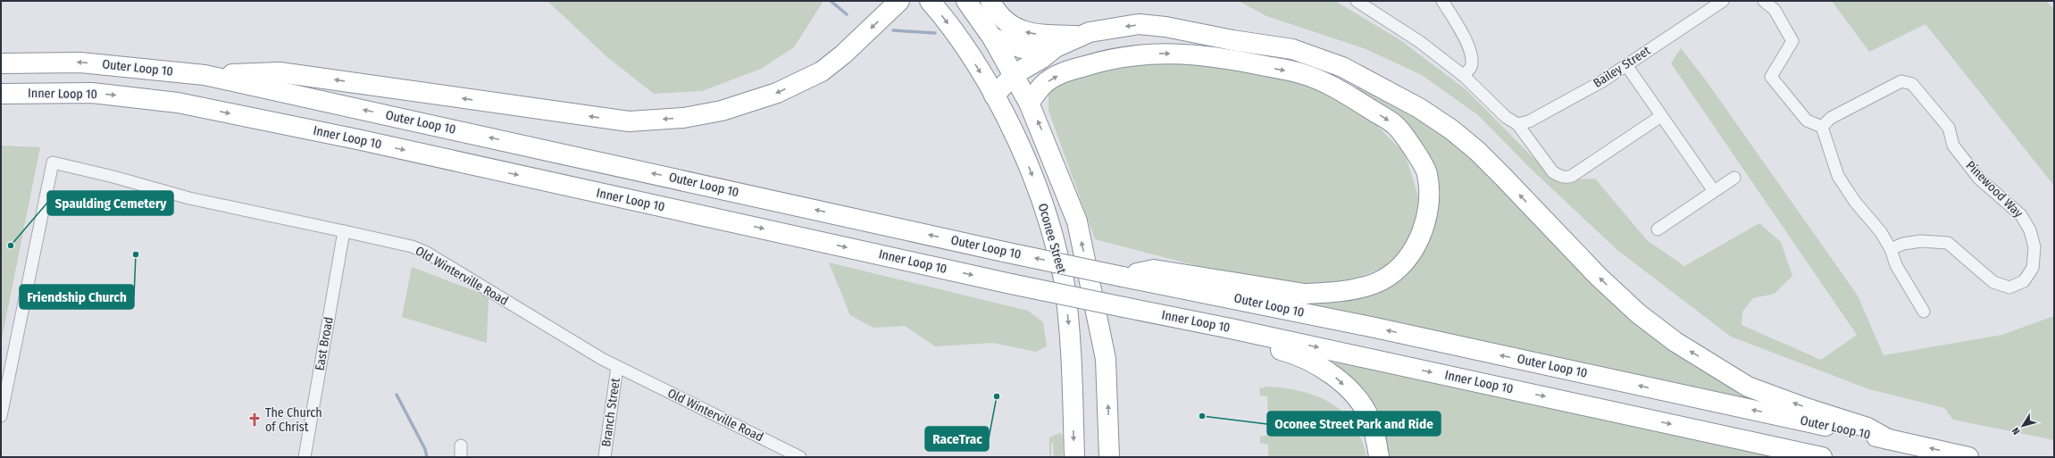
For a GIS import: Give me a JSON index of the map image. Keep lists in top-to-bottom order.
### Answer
{
  "streets": {
    "highway": ["Outer Loop 10", "Inner Loop 10", "Oconee Street"],
    "street": [
      "Bailey Street",
      "Pinewood Way",
      "Old Winterville Road",
      "East Broad",
      "Branch Street"
    ]
  },
  "crossings": [
    ["Old Winterville Road", "East Broad"],
    ["Old Winterville Road", "Branch Street"]
  ],
  "places": {
    "other": [
      "Spaulding Cemetery",
      "Friendship Church",
      "RaceTrac",
      "Oconee Street Park and Ride"
    ],
    "church": ["The Church of Christ"]
  },
  "north": "bottom left"
}
